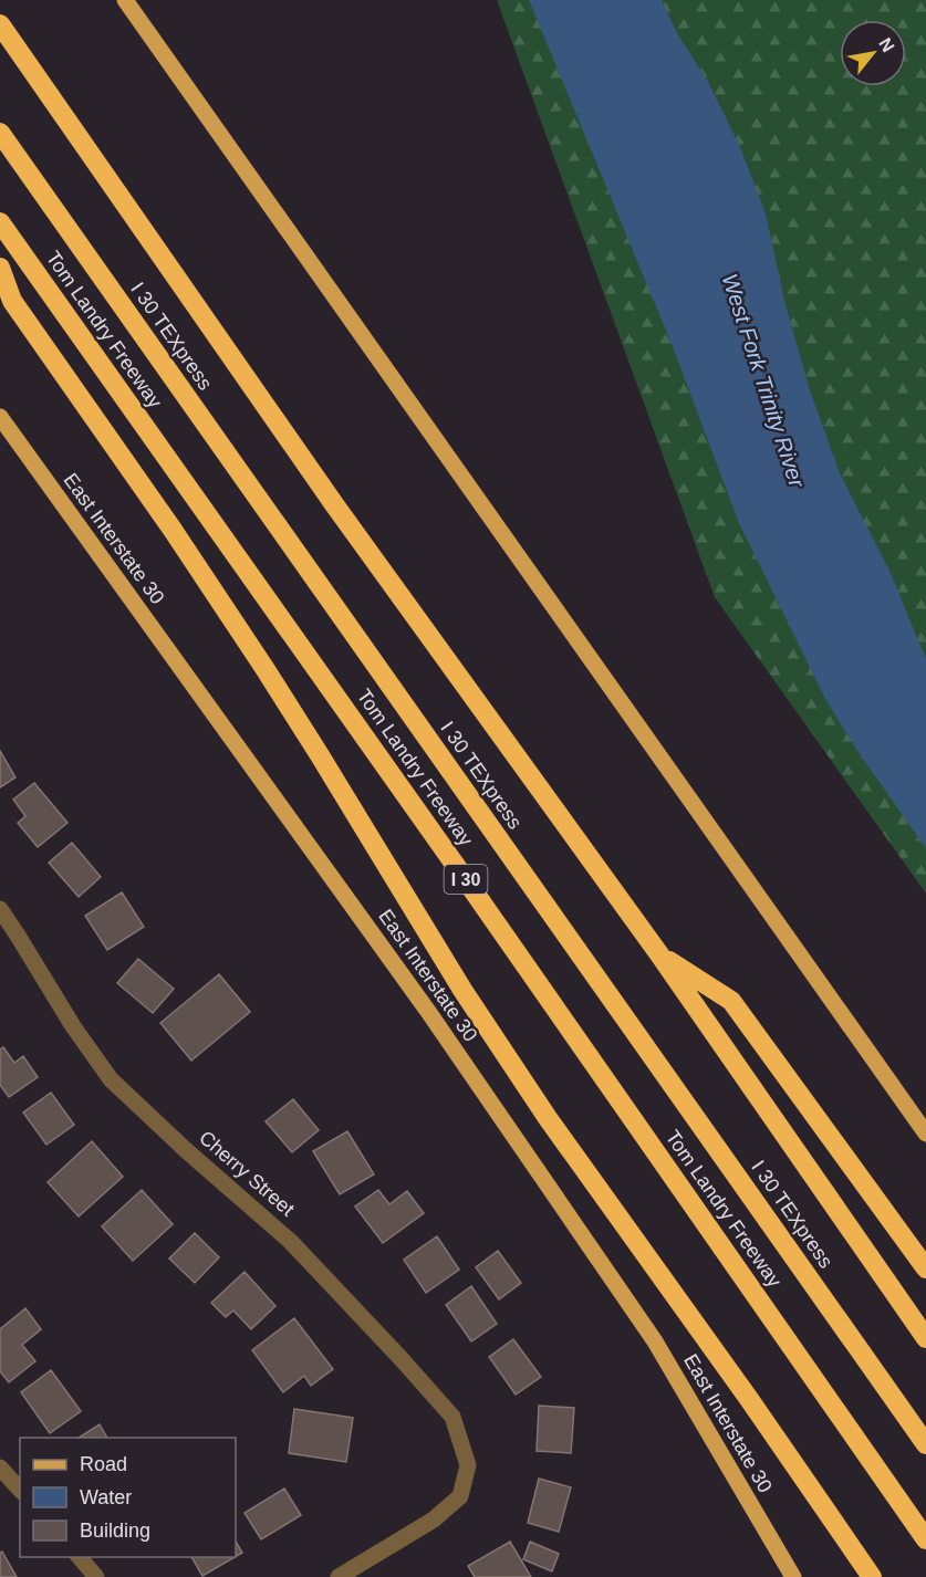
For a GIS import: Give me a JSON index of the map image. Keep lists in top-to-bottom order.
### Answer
{
  "streets": {
    "highway": ["Tom Landry Freeway", "I 30 TEXpress", "I 30"],
    "main road": ["East Interstate 30"],
    "street": ["Cherry Street"]
  },
  "water": ["West Fork Trinity River"],
  "legend": ["Road", "Water", "Building"],
  "north": "top right"
}
